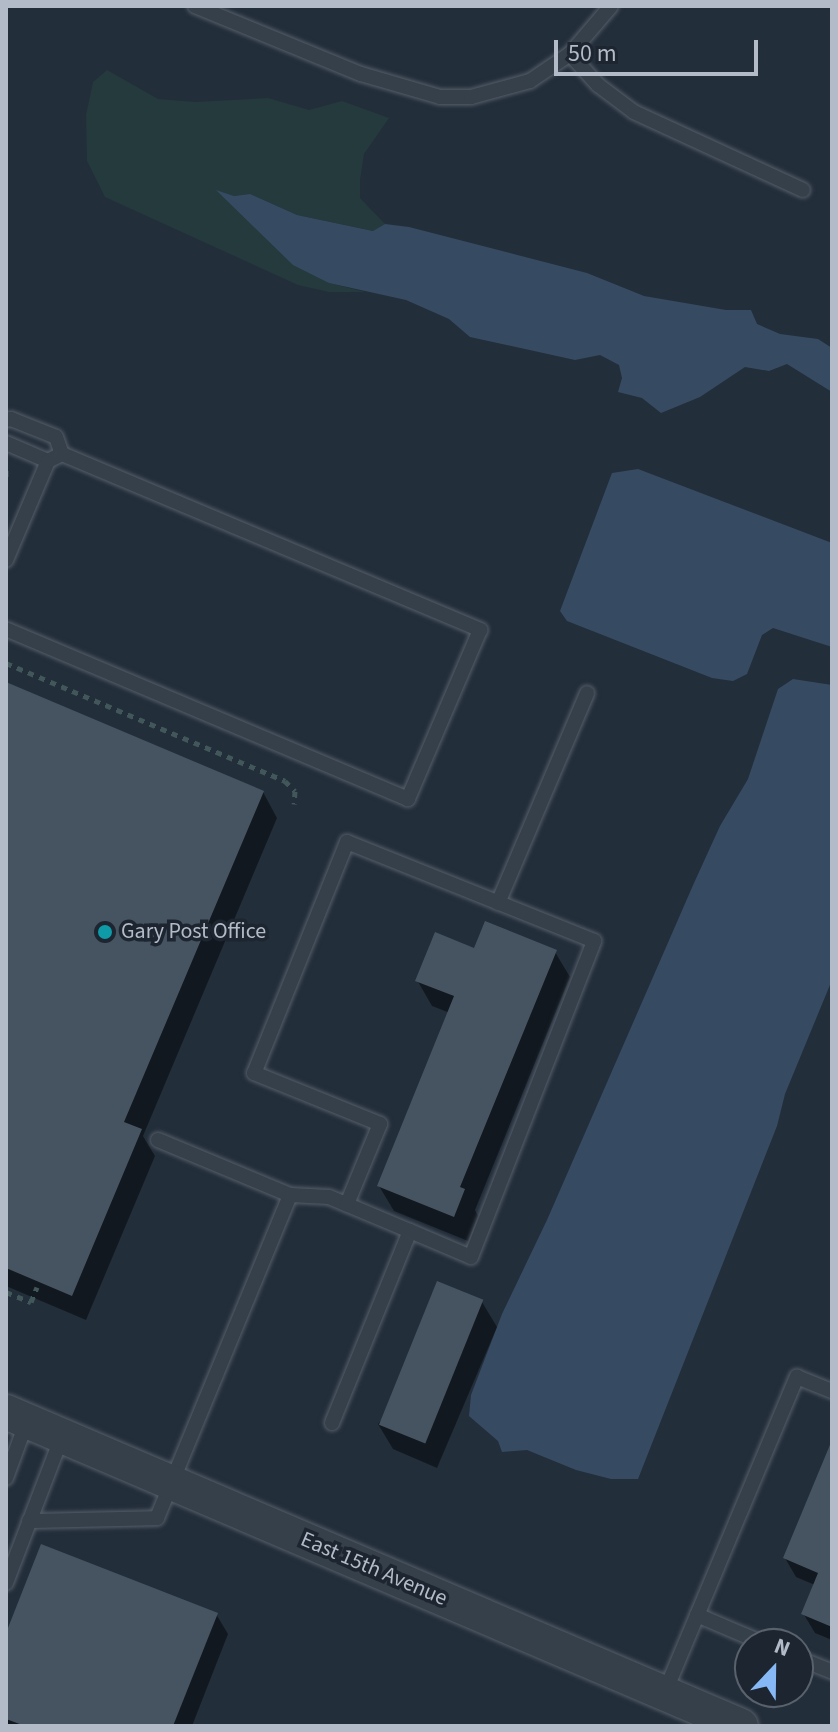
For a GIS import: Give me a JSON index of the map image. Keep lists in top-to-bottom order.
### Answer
{
  "streets": {
    "street": ["East 15th Avenue"]
  },
  "places": ["Gary Post Office"],
  "scale_bar": "50 m",
  "north": "top"
}
